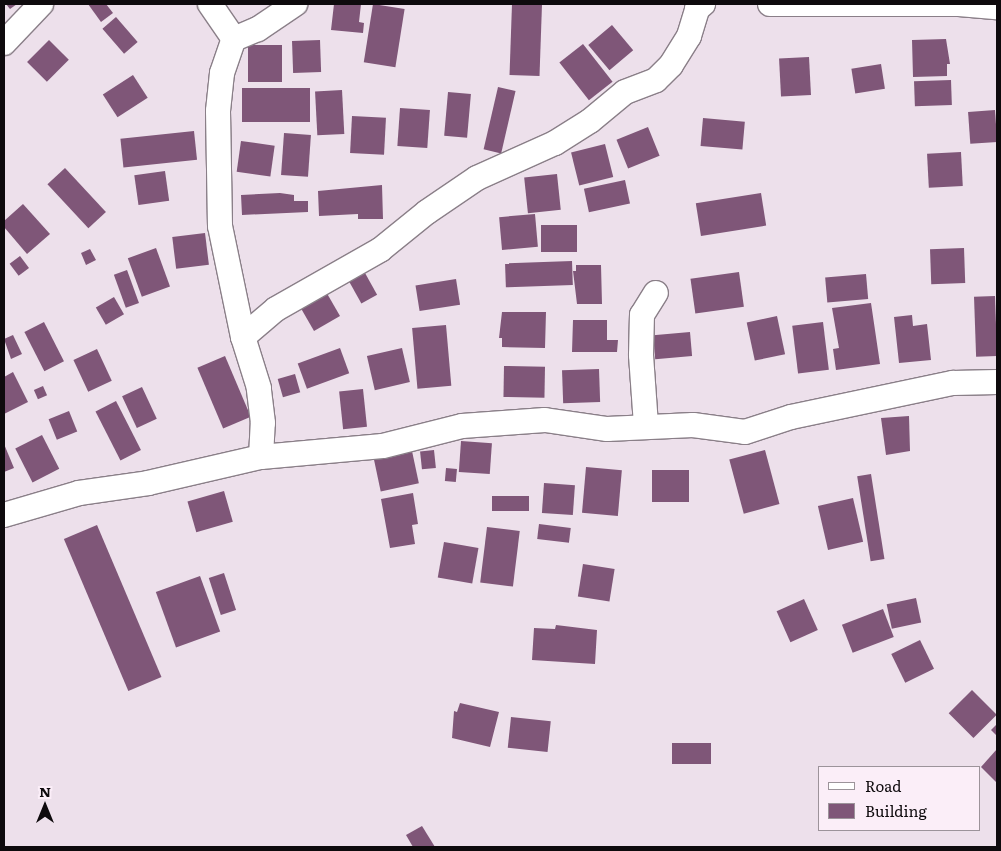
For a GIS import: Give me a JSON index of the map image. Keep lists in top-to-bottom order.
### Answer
{
  "legend": ["Road", "Building"],
  "north": "top"
}
